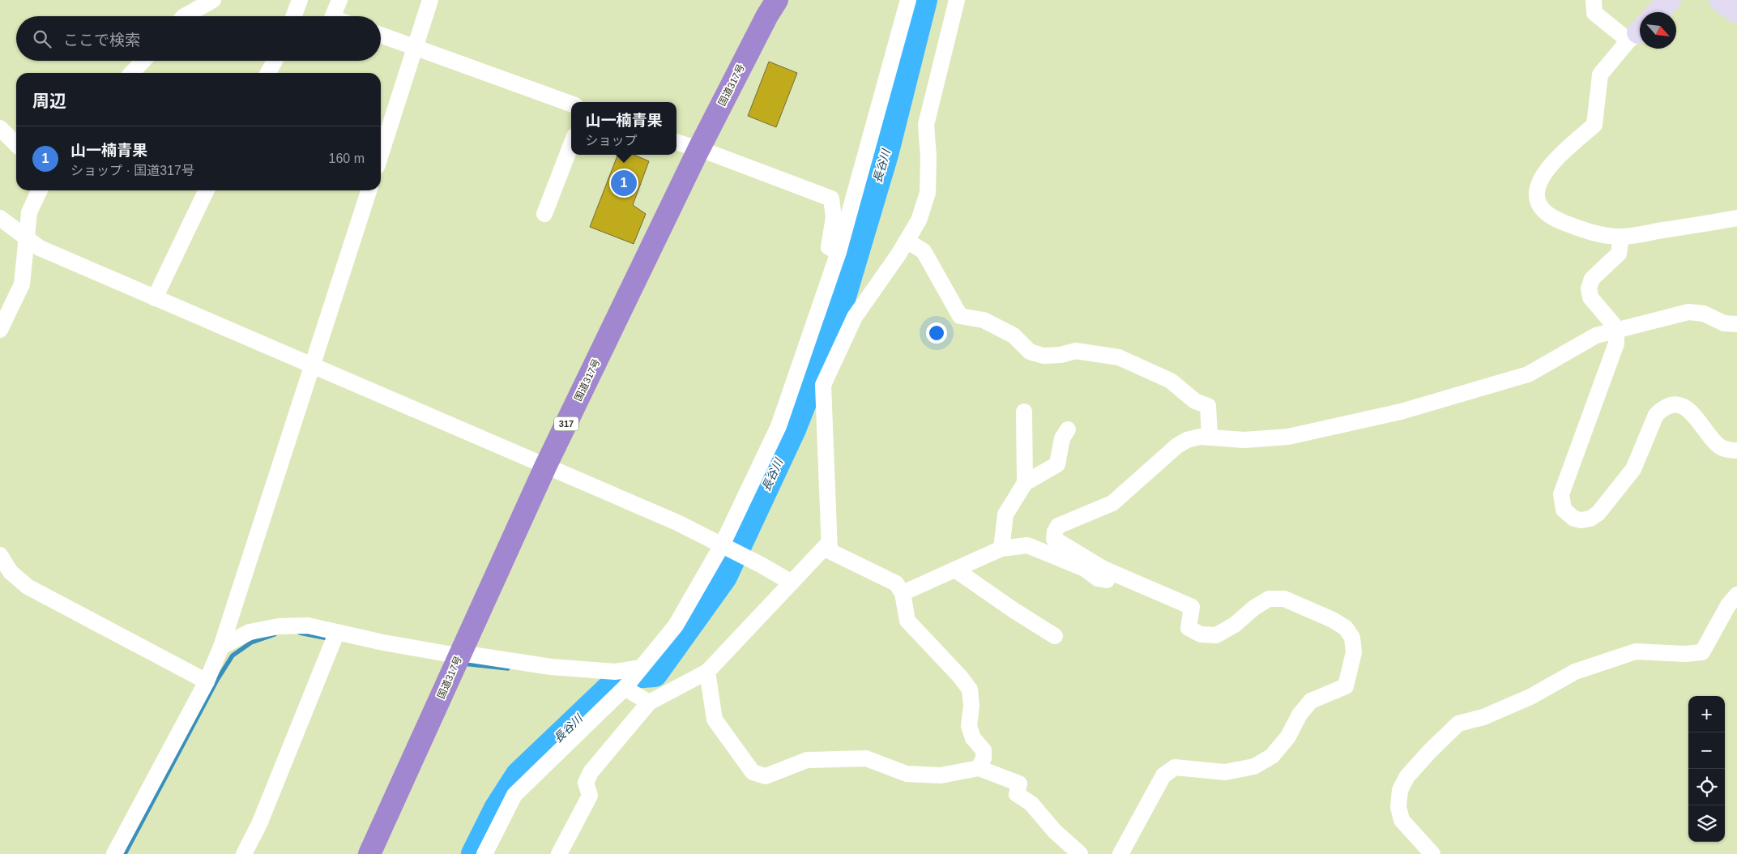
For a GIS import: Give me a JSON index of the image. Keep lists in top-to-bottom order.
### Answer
{
  "streets": {
    "highway": ["国道317号", "317"]
  },
  "water": ["長谷川"],
  "north": "bottom right",
  "page": {
    "search": "ここで検索",
    "heading": "周辺",
    "popup": ["山一楠青果", "ショップ"],
    "list": [
      {
        "mark": "1",
        "name": "山一楠青果",
        "note": "ショップ · 国道317号",
        "value": "160 m"
      }
    ],
    "pins": "1",
    "map_buttons": ["+", "−"]
  }
}
